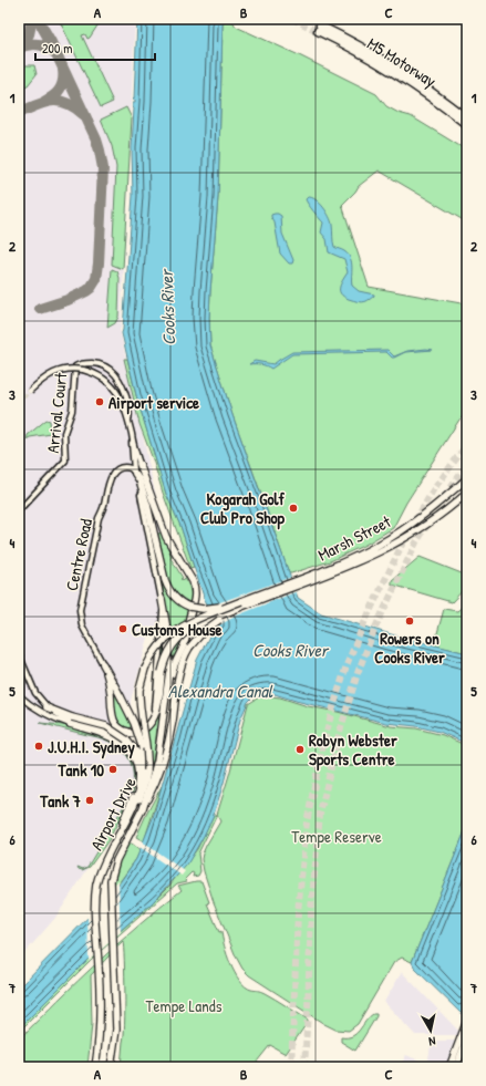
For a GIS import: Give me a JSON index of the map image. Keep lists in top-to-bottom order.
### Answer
{
  "streets": {
    "highway": ["M5 Motorway"],
    "main road": ["Marsh Street", "Airport Drive"],
    "street": ["Arrival Court", "Centre Road"]
  },
  "crossings": [
    ["Marsh Street", "Airport Drive"]
  ],
  "water": ["Cooks River", "Alexandra Canal"],
  "parks": ["Tempe Reserve", "Tempe Lands"],
  "places": [
    "Airport service",
    "Kogarah Golf Club Pro Shop",
    "Rowers on Cooks River",
    "Customs House",
    "J.U.H.I. Sydney",
    "Robyn Webster Sports Centre",
    "Tank 10",
    "Tank 7"
  ],
  "scale_bar": "200 m",
  "north": "bottom",
  "grid": {
    "columns": ["A", "B", "C"],
    "rows": [
      "1",
      "2",
      "3",
      "4",
      "5",
      "6",
      "7"
    ]
  }
}
